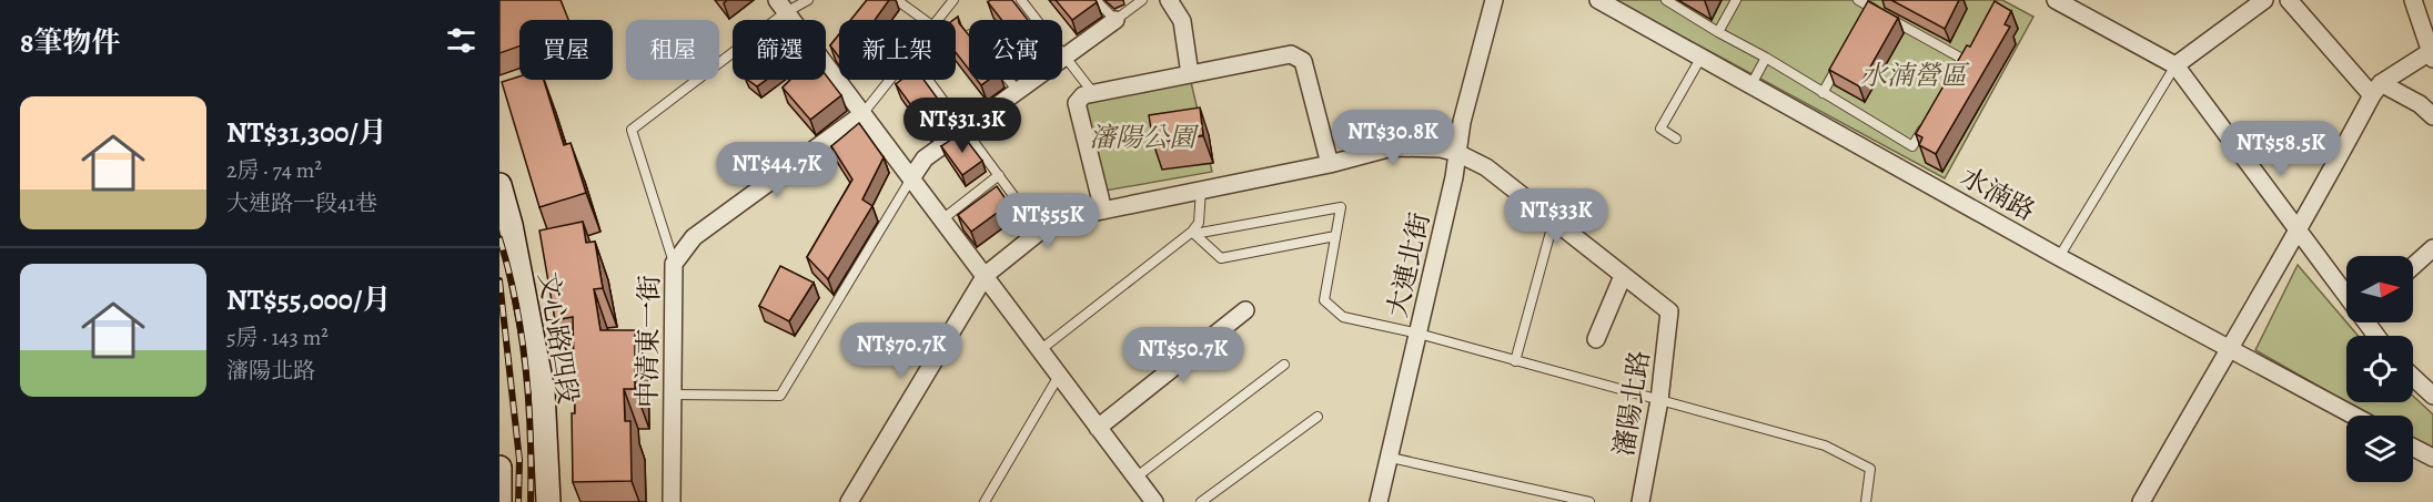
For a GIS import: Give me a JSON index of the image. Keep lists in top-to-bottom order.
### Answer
{
  "streets": {
    "main road": ["文心路四段"],
    "street": [
      "水湳路",
      "大連北街",
      "中清東一街",
      "瀋陽北路"
    ]
  },
  "parks": ["水湳營區", "瀋陽公園"],
  "north": "right",
  "page": {
    "heading": "8筆物件",
    "chip": [
      "買屋",
      "租屋",
      "篩選",
      "新上架",
      "公寓"
    ],
    "list": [
      {
        "name": "NT$31,300/月",
        "note": "2房 · 74 m² · 大連路一段41巷"
      },
      {
        "name": "NT$55,000/月",
        "note": "5房 · 143 m² · 瀋陽北路"
      }
    ],
    "price": [
      "NT$31.3K",
      "NT$30.8K",
      "NT$58.5K",
      "NT$44.7K",
      "NT$33K",
      "NT$55K",
      "NT$70.7K",
      "NT$50.7K"
    ]
  }
}
